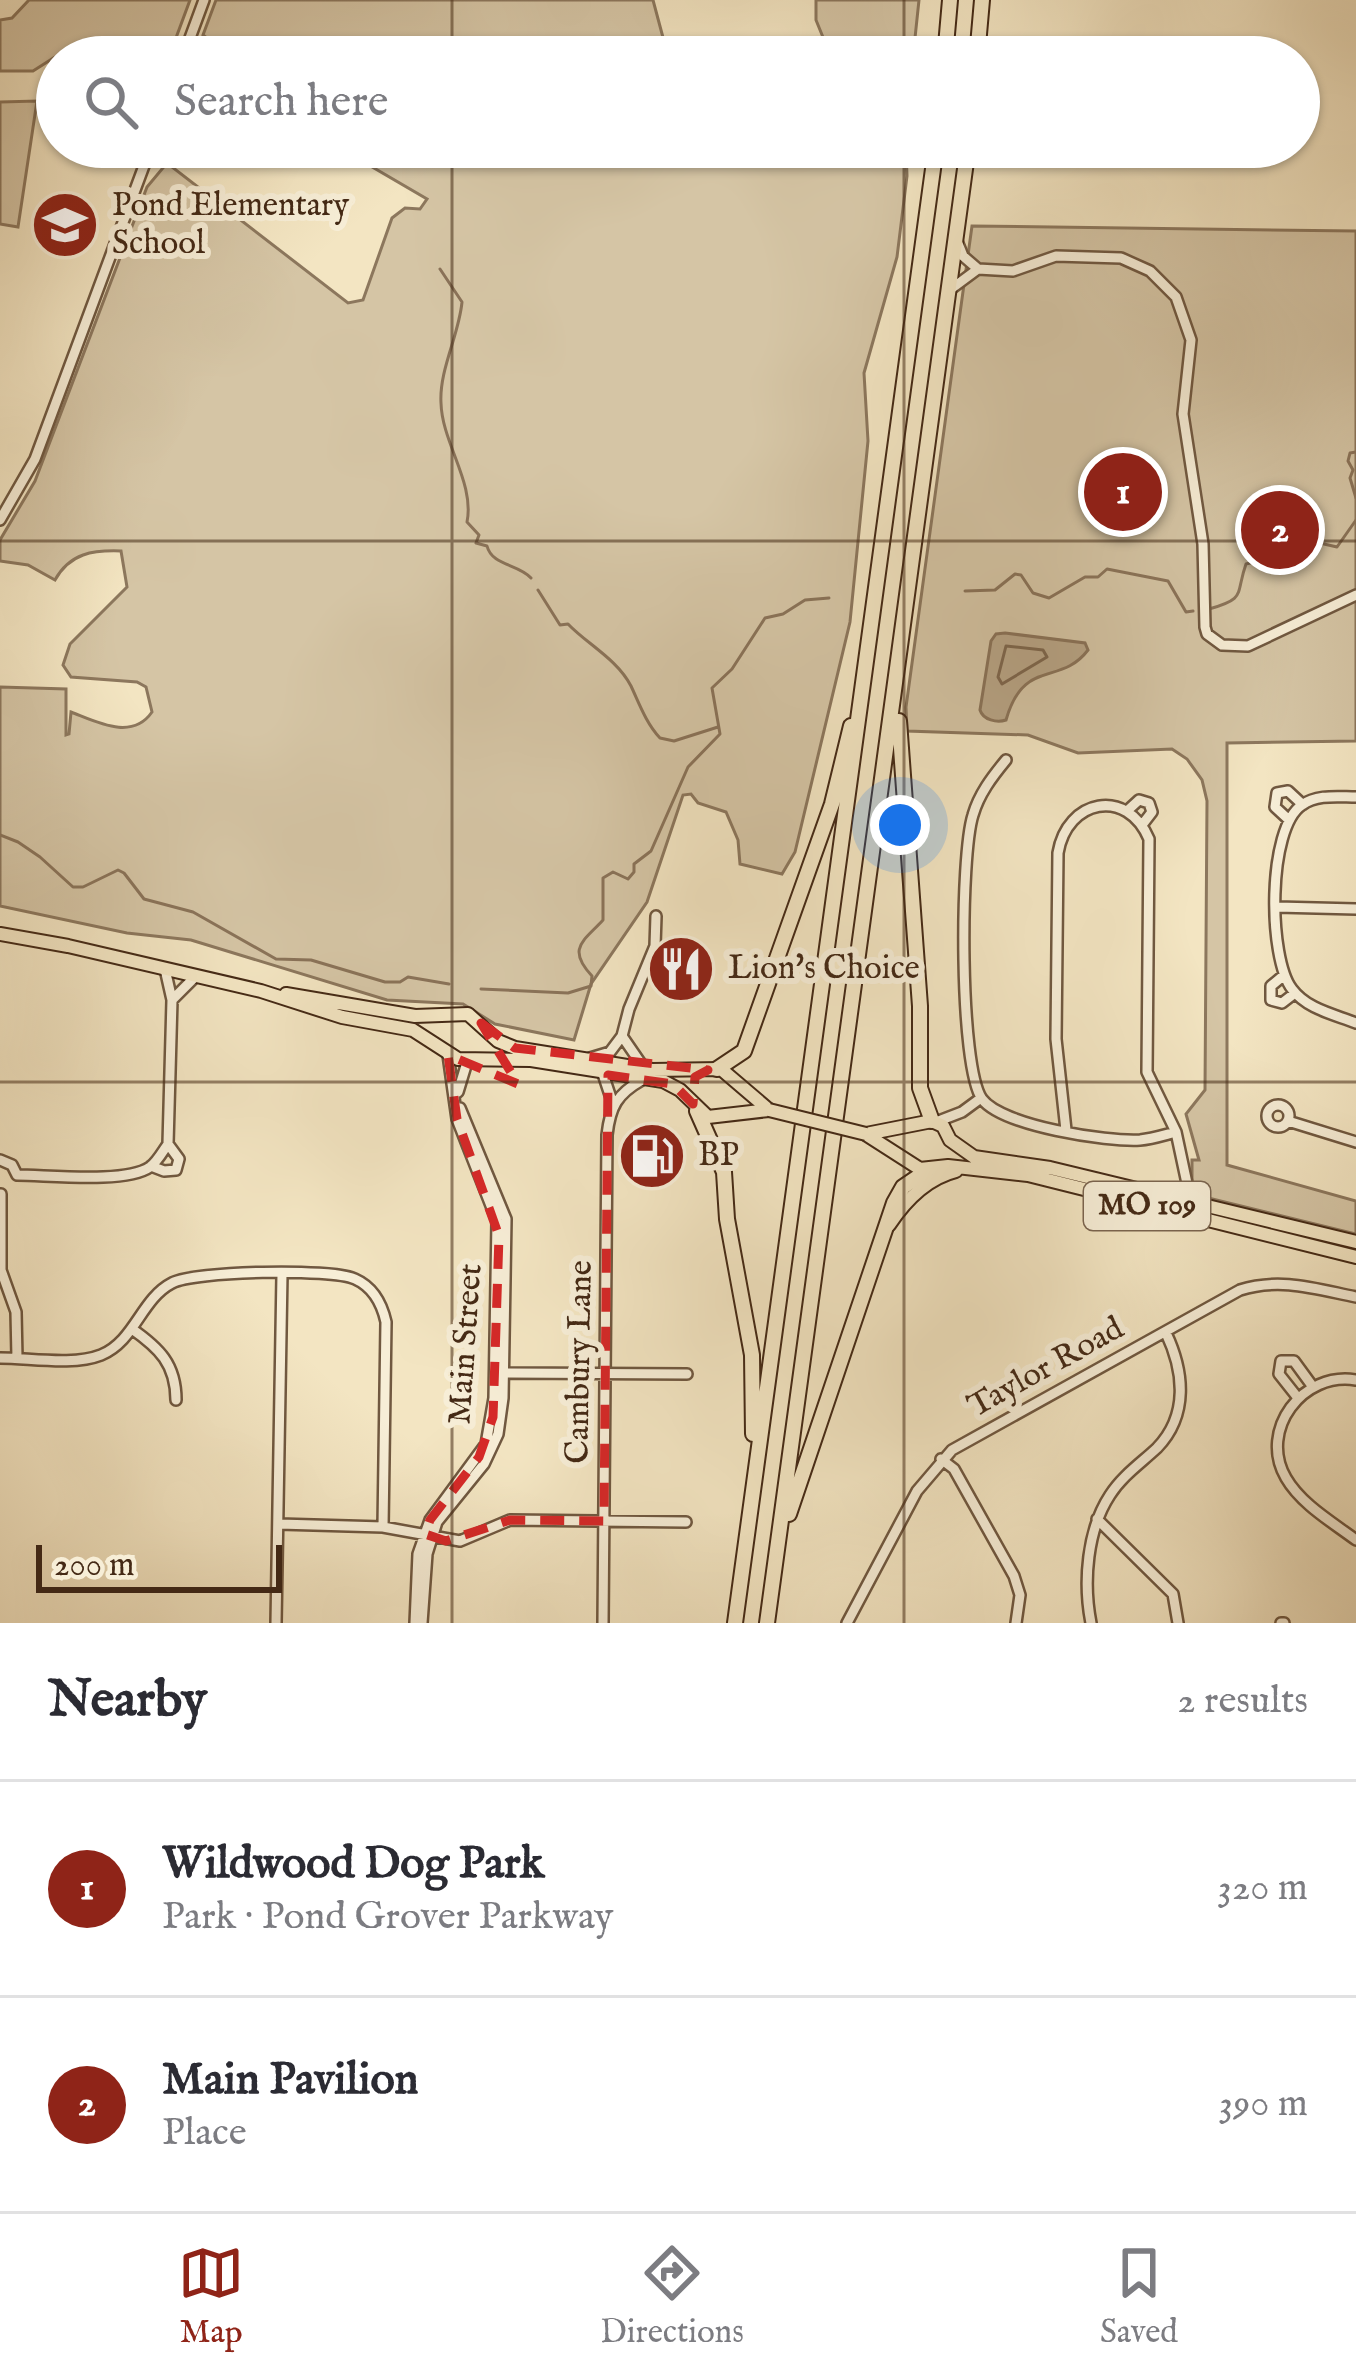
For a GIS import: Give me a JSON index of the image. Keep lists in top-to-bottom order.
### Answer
{
  "streets": {
    "main road": ["MO 109"],
    "street": ["Main Street", "Cambury Lane", "Taylor Road"]
  },
  "crossings": [
    ["MO 109", "Main Street"],
    ["MO 109", "Cambury Lane"]
  ],
  "places": {
    "school or university": ["Pond Elementary School"],
    "restaurant": ["Lion's Choice"],
    "fuel station": ["BP"]
  },
  "scale_bar": "200 m",
  "page": {
    "search": "Search here",
    "pins": ["1", "2"],
    "scale": "200 m",
    "heading": ["Nearby", "2 results"],
    "list": [
      {
        "mark": "1",
        "name": "Wildwood Dog Park",
        "note": "Park · Pond Grover Parkway",
        "value": "320 m"
      },
      {
        "mark": "2",
        "name": "Main Pavilion",
        "note": "Place",
        "value": "390 m"
      }
    ],
    "nav": ["Map", "Directions", "Saved"]
  }
}
